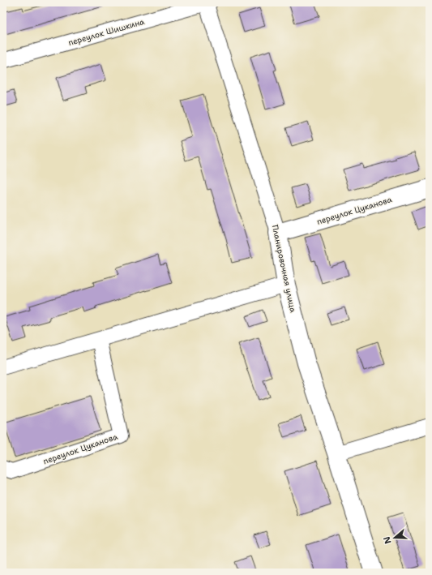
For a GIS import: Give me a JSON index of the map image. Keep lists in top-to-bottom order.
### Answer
{
  "streets": {
    "main road": ["переулок Цуканова", "Планировочная улица"],
    "street": ["переулок Шишкина"]
  },
  "crossings": [
    ["переулок Шишкина", "Планировочная улица"],
    ["переулок Цуканова", "Планировочная улица"]
  ],
  "north": "left"
}
